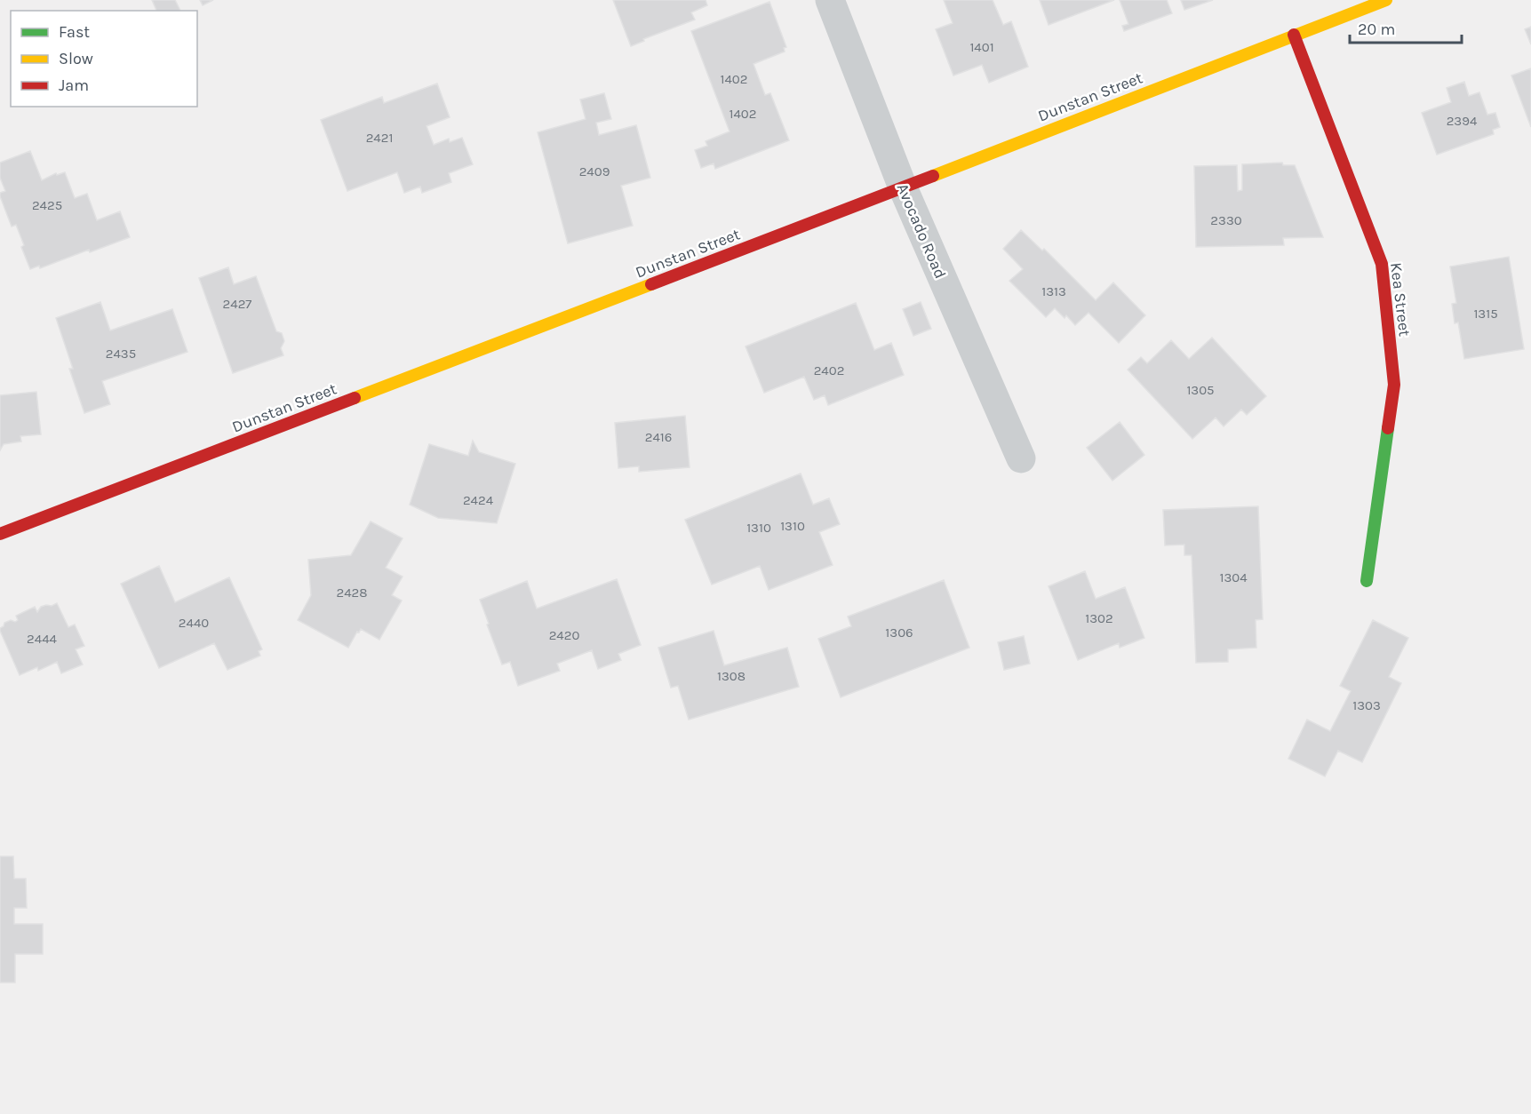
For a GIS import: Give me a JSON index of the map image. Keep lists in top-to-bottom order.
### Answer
{
  "streets": {
    "street": ["Dunstan Street", "Avocado Road", "Kea Street"]
  },
  "crossings": [
    ["Dunstan Street", "Avocado Road"],
    ["Dunstan Street", "Kea Street"]
  ],
  "house_numbers": [
    "1401",
    "1402",
    "1402",
    "2394",
    "2421",
    "2409",
    "2425",
    "2330",
    "1313",
    "2427",
    "1315",
    "2435",
    "2402",
    "1305",
    "2416",
    "2424",
    "1310",
    "1310",
    "1304",
    "2428",
    "1302",
    "2440",
    "1306",
    "2420",
    "2444",
    "1308",
    "1303"
  ],
  "legend": ["Fast", "Slow", "Jam"],
  "scale_bar": "20 m"
}
